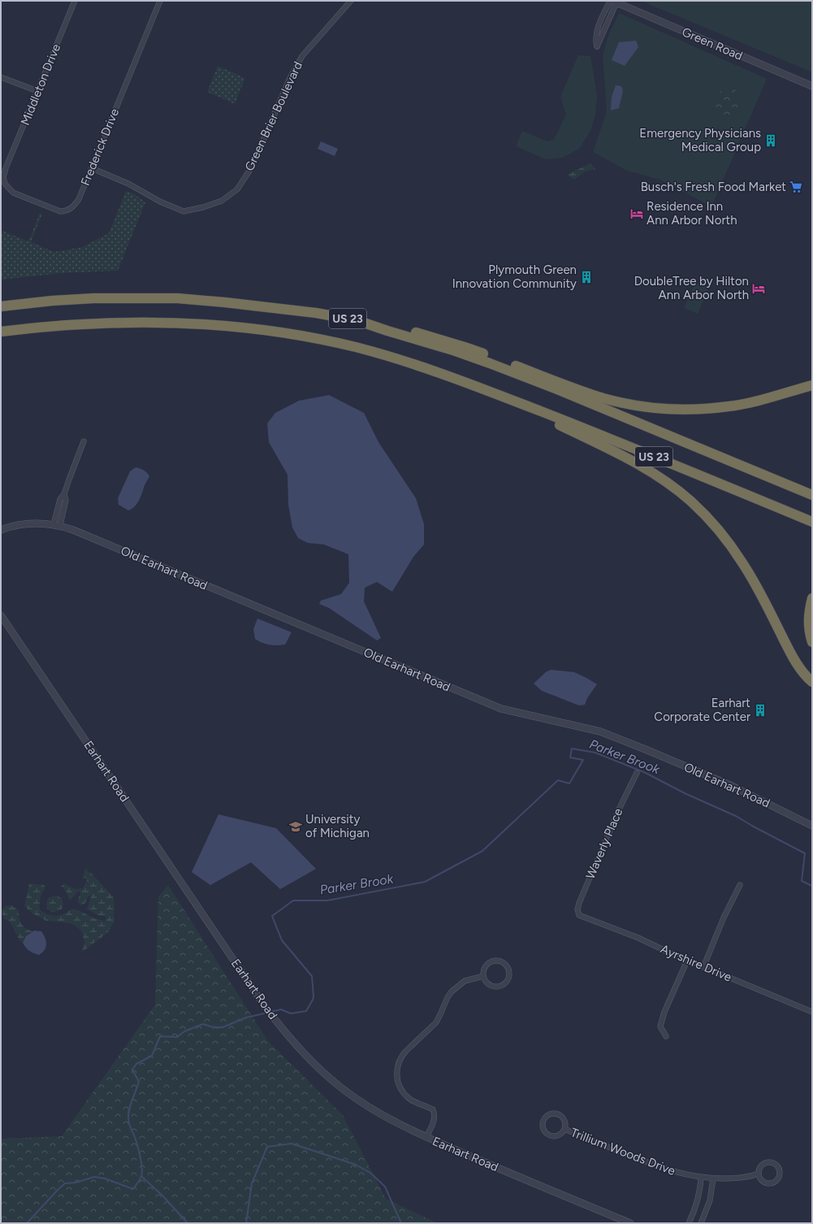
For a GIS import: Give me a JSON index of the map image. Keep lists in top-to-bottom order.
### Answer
{
  "streets": {
    "highway": ["US 23"],
    "street": [
      "Green Road",
      "Middleton Drive",
      "Green Brier Boulevard",
      "Frederick Drive",
      "Old Earhart Road",
      "Earhart Road",
      "Waverly Place",
      "Ayrshire Drive",
      "Trillium Woods Drive"
    ]
  },
  "crossings": [
    ["Middleton Drive", "Frederick Drive"],
    ["Green Brier Boulevard", "Frederick Drive"],
    ["Waverly Place", "Ayrshire Drive"]
  ],
  "water": ["Parker Brook"],
  "places": {
    "building": ["Emergency Physicians Medical Group", "Plymouth Green Innovation Community", "Earhart Corporate Center"],
    "supermarket": ["Busch's Fresh Food Market"],
    "hotel": ["Residence Inn Ann Arbor North", "DoubleTree by Hilton Ann Arbor North"],
    "school or university": ["University of Michigan"]
  }
}
